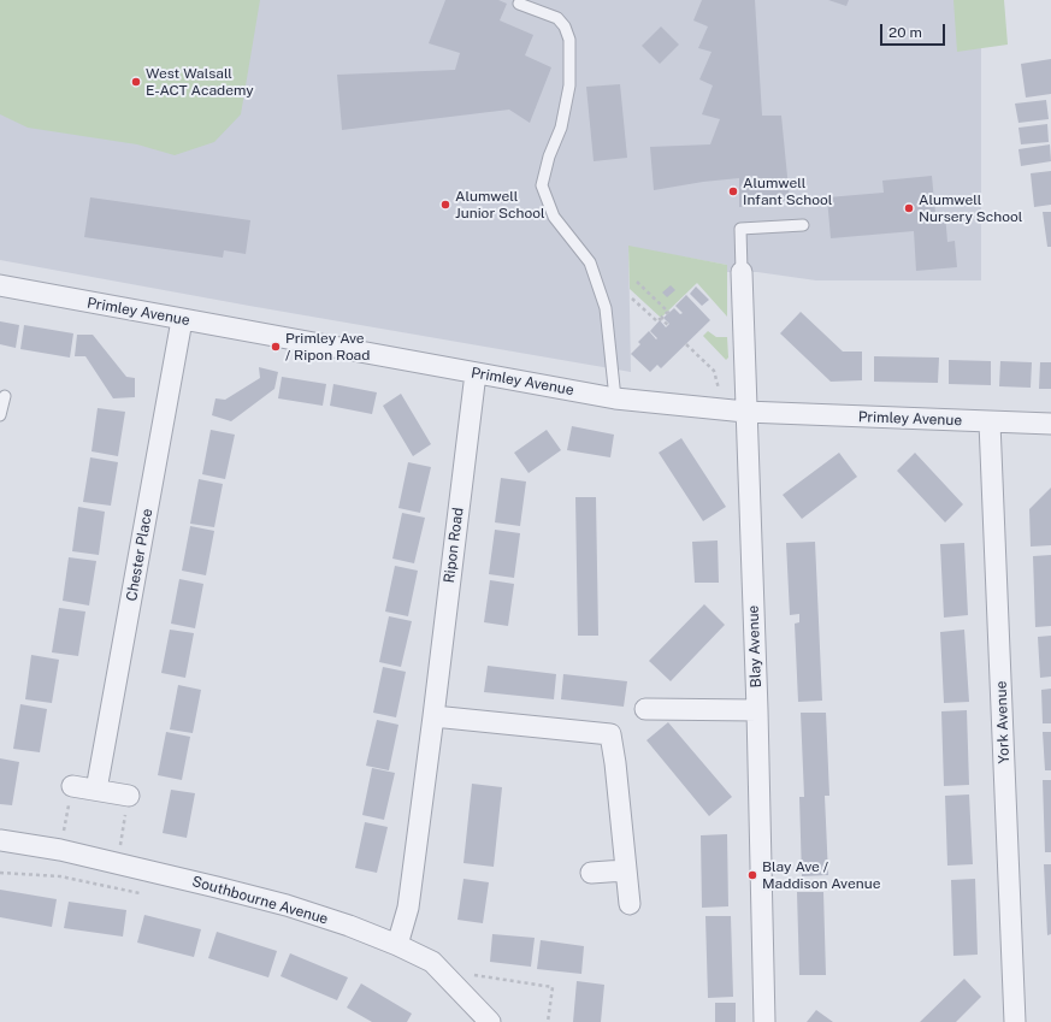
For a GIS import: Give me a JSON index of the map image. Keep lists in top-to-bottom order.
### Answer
{
  "streets": {
    "street": [
      "Primley Avenue",
      "Ripon Road",
      "Chester Place",
      "Blay Avenue",
      "York Avenue",
      "Southbourne Avenue"
    ]
  },
  "crossings": [
    ["Primley Avenue", "Ripon Road"],
    ["Primley Avenue", "Chester Place"],
    ["Primley Avenue", "Blay Avenue"],
    ["Primley Avenue", "York Avenue"],
    ["Ripon Road", "Southbourne Avenue"]
  ],
  "places": [
    "West Walsall E-ACT Academy",
    "Alumwell Infant School",
    "Alumwell Junior School",
    "Alumwell Nursery School",
    "Primley Ave / Ripon Road",
    "Blay Ave / Maddison Avenue"
  ],
  "scale_bar": "20 m"
}
